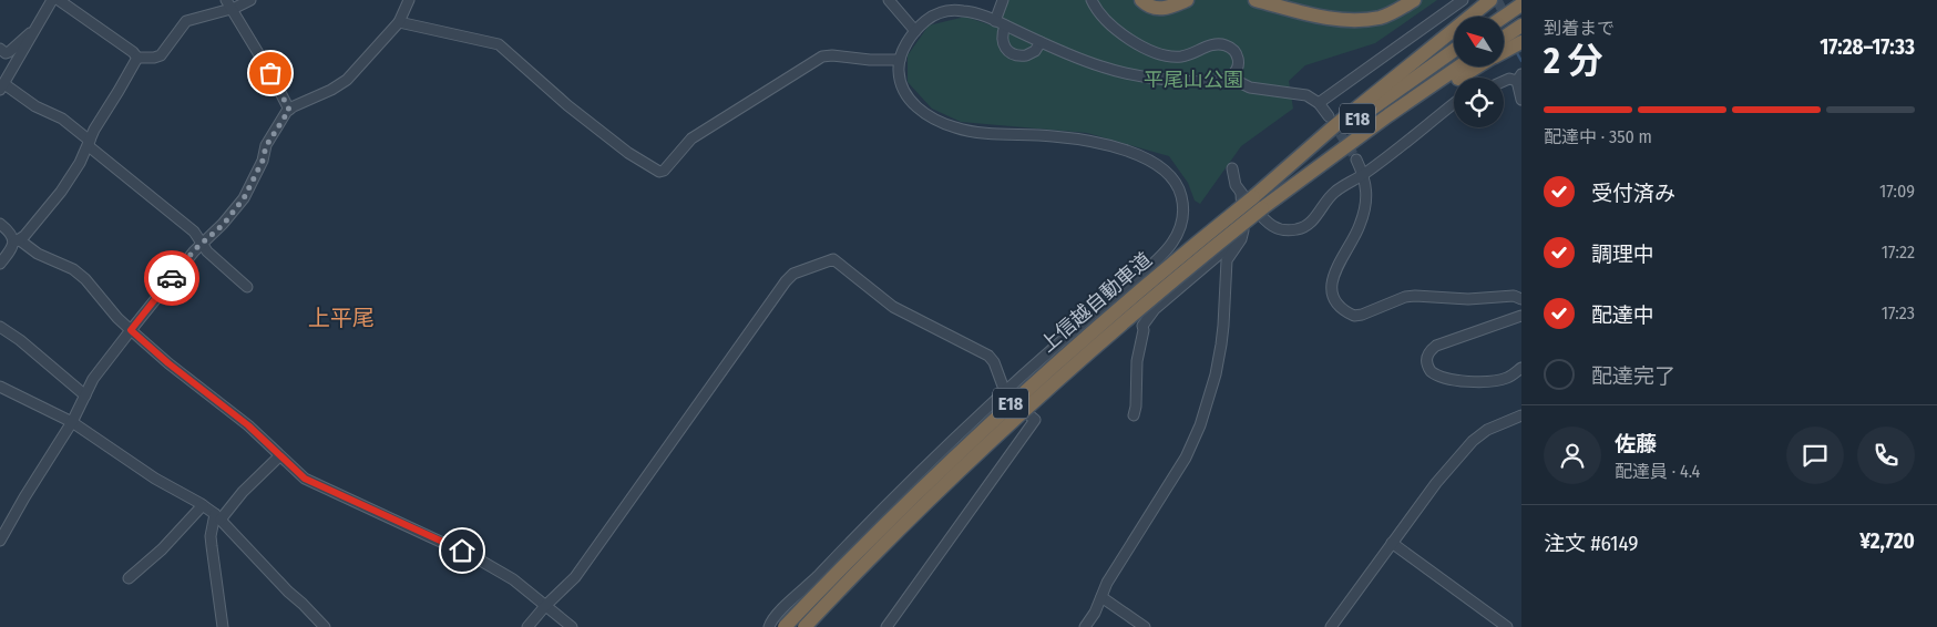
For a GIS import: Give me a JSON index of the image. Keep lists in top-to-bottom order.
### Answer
{
  "streets": {
    "highway": ["E18", "上信越自動車道"]
  },
  "districts": ["上平尾"],
  "parks": ["平尾山公園"],
  "north": "top left",
  "page": {
    "heading": ["2 分", "到着まで", "17:28–17:33"],
    "panel": [
      "佐藤",
      "配達員 · 4.4",
      "注文 #6149",
      "¥2,720"
    ],
    "bar": "配達中 · 350 m",
    "list": [
      ["受付済み", "17:09"],
      ["調理中", "17:22"],
      ["配達中", "17:23"],
      "配達完了"
    ]
  }
}
